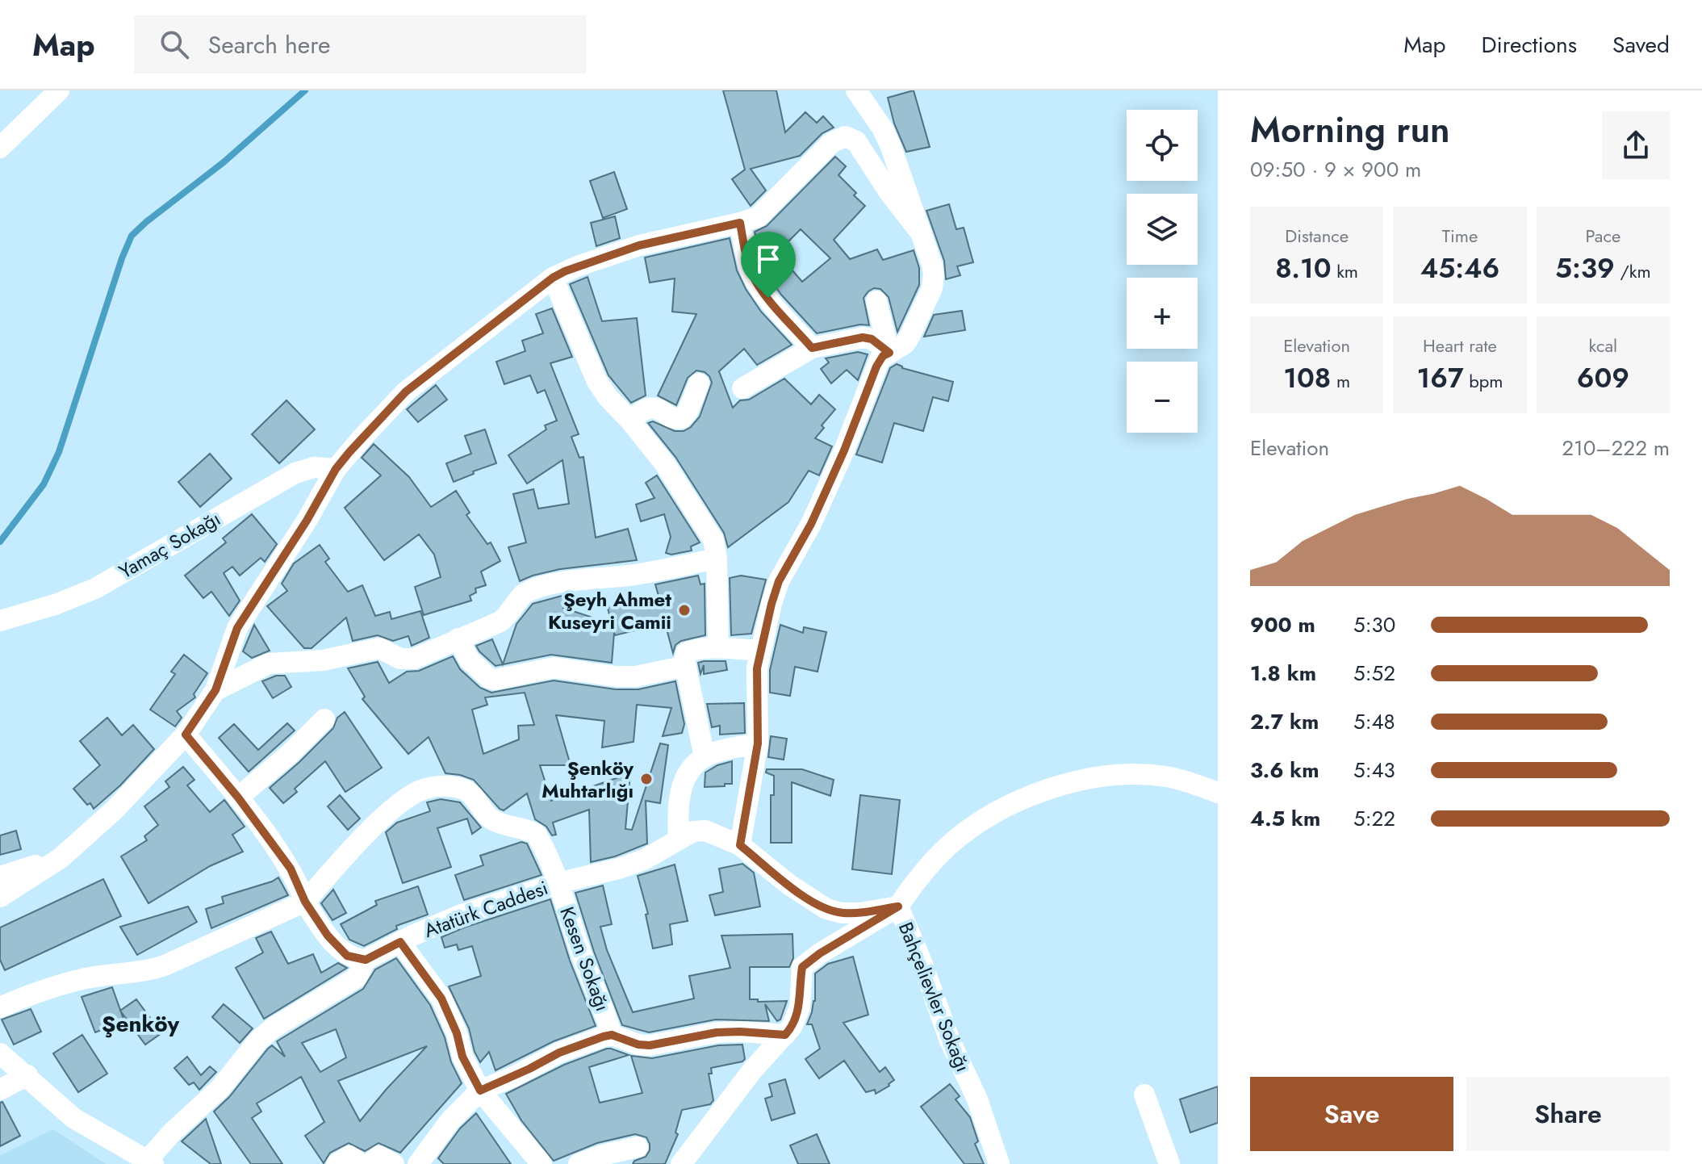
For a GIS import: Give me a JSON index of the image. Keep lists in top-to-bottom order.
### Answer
{
  "streets": {
    "street": [
      "Yamaç Sokağı",
      "Atatürk Caddesi",
      "Kesen Sokağı",
      "Bahçelievler Sokağı"
    ]
  },
  "crossings": [
    ["Atatürk Caddesi", "Kesen Sokağı"],
    ["Atatürk Caddesi", "Bahçelievler Sokağı"]
  ],
  "districts": ["Şenköy"],
  "places": ["Şeyh Ahmet Kuseyri Camii", "Şenköy Muhtarlığı"],
  "page": {
    "header": "Map",
    "search": "Search here",
    "nav": ["Map", "Directions", "Saved"],
    "heading": ["Morning run", "09:50 · 9 × 900 m"],
    "map_buttons": ["+", "−"],
    "stats": [
      ["Distance", "8.10 km"],
      ["Time", "45:46"],
      ["Pace", "5:39 /km"],
      ["Elevation", "108 m"],
      ["Heart rate", "167 bpm"],
      ["kcal", "609"]
    ],
    "chart": ["Elevation", "210–222 m"],
    "list": [
      {
        "name": "900 m",
        "note": "5:30"
      },
      {
        "name": "1.8 km",
        "note": "5:52"
      },
      {
        "name": "2.7 km",
        "note": "5:48"
      },
      {
        "name": "3.6 km",
        "note": "5:43"
      },
      {
        "name": "4.5 km",
        "note": "5:22"
      }
    ],
    "buttons": ["Save", "Share"]
  }
}
